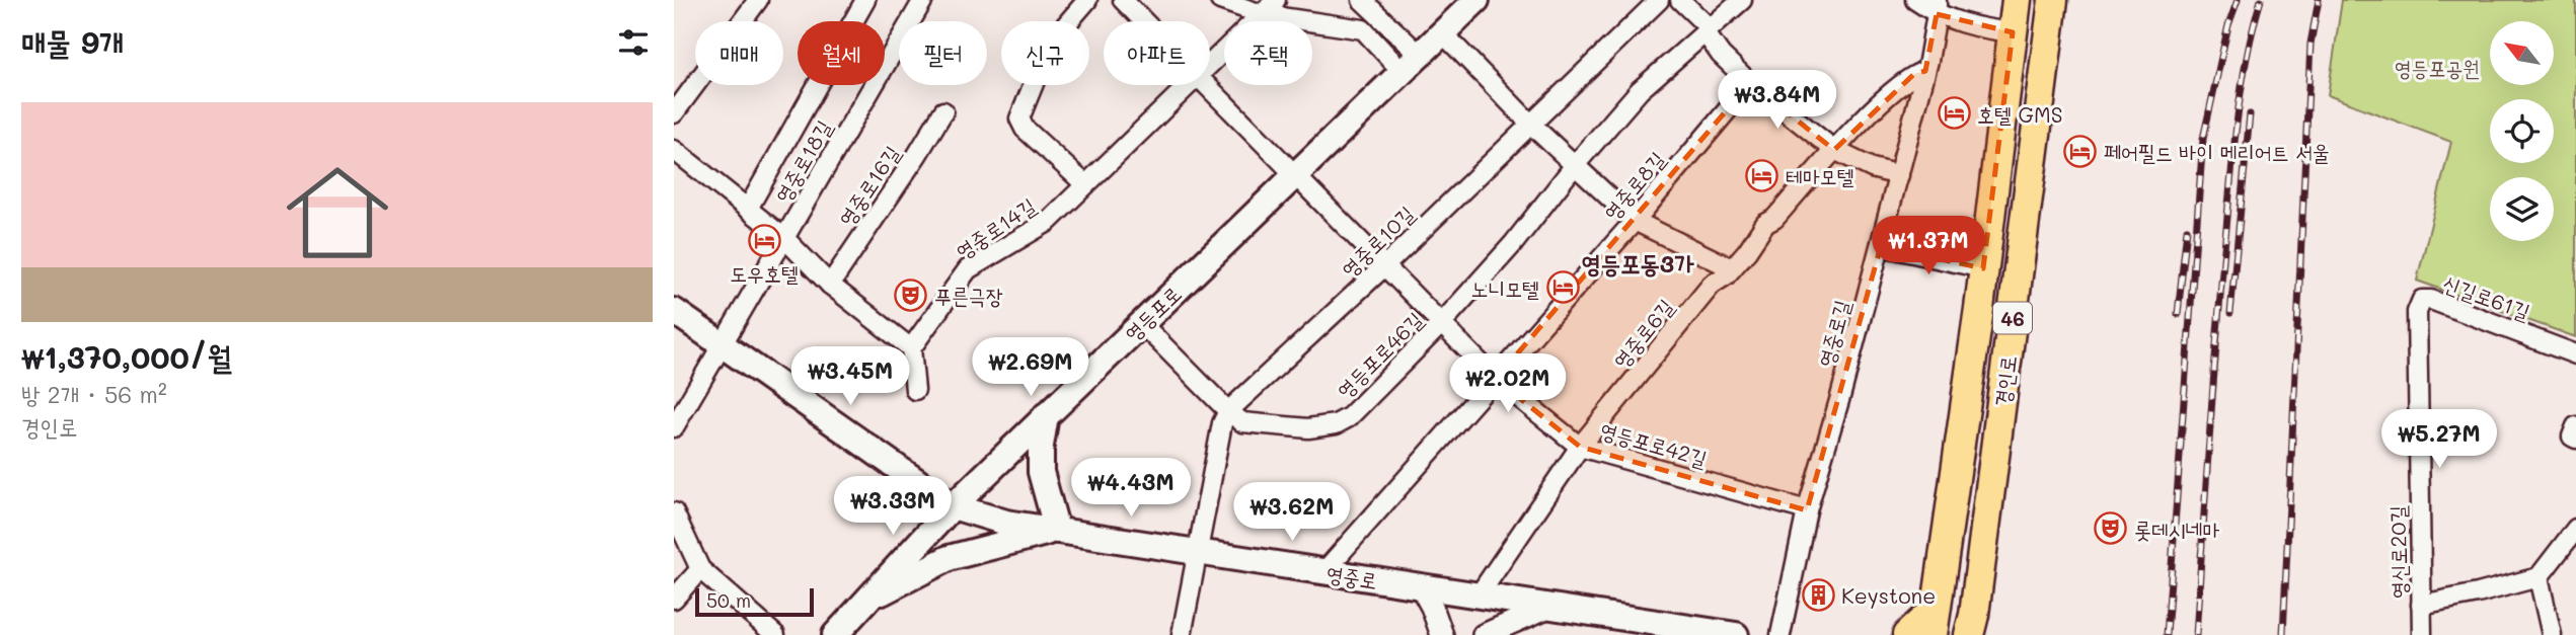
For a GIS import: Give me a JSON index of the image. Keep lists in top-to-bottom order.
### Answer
{
  "streets": {
    "main road": [
      "영등포로",
      "46",
      "경인로",
      "영중로"
    ],
    "street": [
      "영중로18길",
      "영중로16길",
      "영중로8길",
      "영중로14길",
      "영중로10길",
      "신길로61길",
      "영중로6길",
      "영중로길",
      "영등포로46길",
      "영등포로42길",
      "영신로20길"
    ]
  },
  "crossings": [
    ["영중로18길", "영중로"],
    ["영중로8길", "영등포로42길"],
    ["영중로8길", "영중로"],
    ["영중로10길", "영등포로46길"],
    ["영중로10길", "영등포로42길"],
    ["신길로61길", "영신로20길"],
    ["영등포로", "영등포로46길"],
    ["영등포로", "영등포로42길"],
    ["영등포로", "영중로"],
    ["영중로6길", "영중로길"],
    ["영중로6길", "영등포로42길"],
    ["영중로6길", "영중로"],
    ["영중로길", "영등포로42길"],
    ["영등포로46길", "영등포로42길"]
  ],
  "districts": ["영등포동3가"],
  "parks": ["영등포공원"],
  "places": {
    "hotel": [
      "호텔 GMS",
      "페어필드 바이 메리어트 서울",
      "테마모텔",
      "도우호텔",
      "노니모텔"
    ],
    "theatre": ["푸른극장", "롯데시네마"],
    "building": ["Keystone"]
  },
  "scale_bar": "50 m",
  "north": "top left",
  "page": {
    "heading": "매물 9개",
    "chip": [
      "매매",
      "월세",
      "필터",
      "신규",
      "아파트",
      "주택"
    ],
    "price": [
      "₩3.84M",
      "₩1.37M",
      "₩2.69M",
      "₩3.45M",
      "₩2.02M",
      "₩5.27M",
      "₩4.43M",
      "₩3.33M",
      "₩3.62M"
    ],
    "list": [
      {
        "name": "₩1,370,000/월",
        "note": "방 2개 · 56 m² · 경인로"
      }
    ],
    "scale": "50 m"
  }
}
